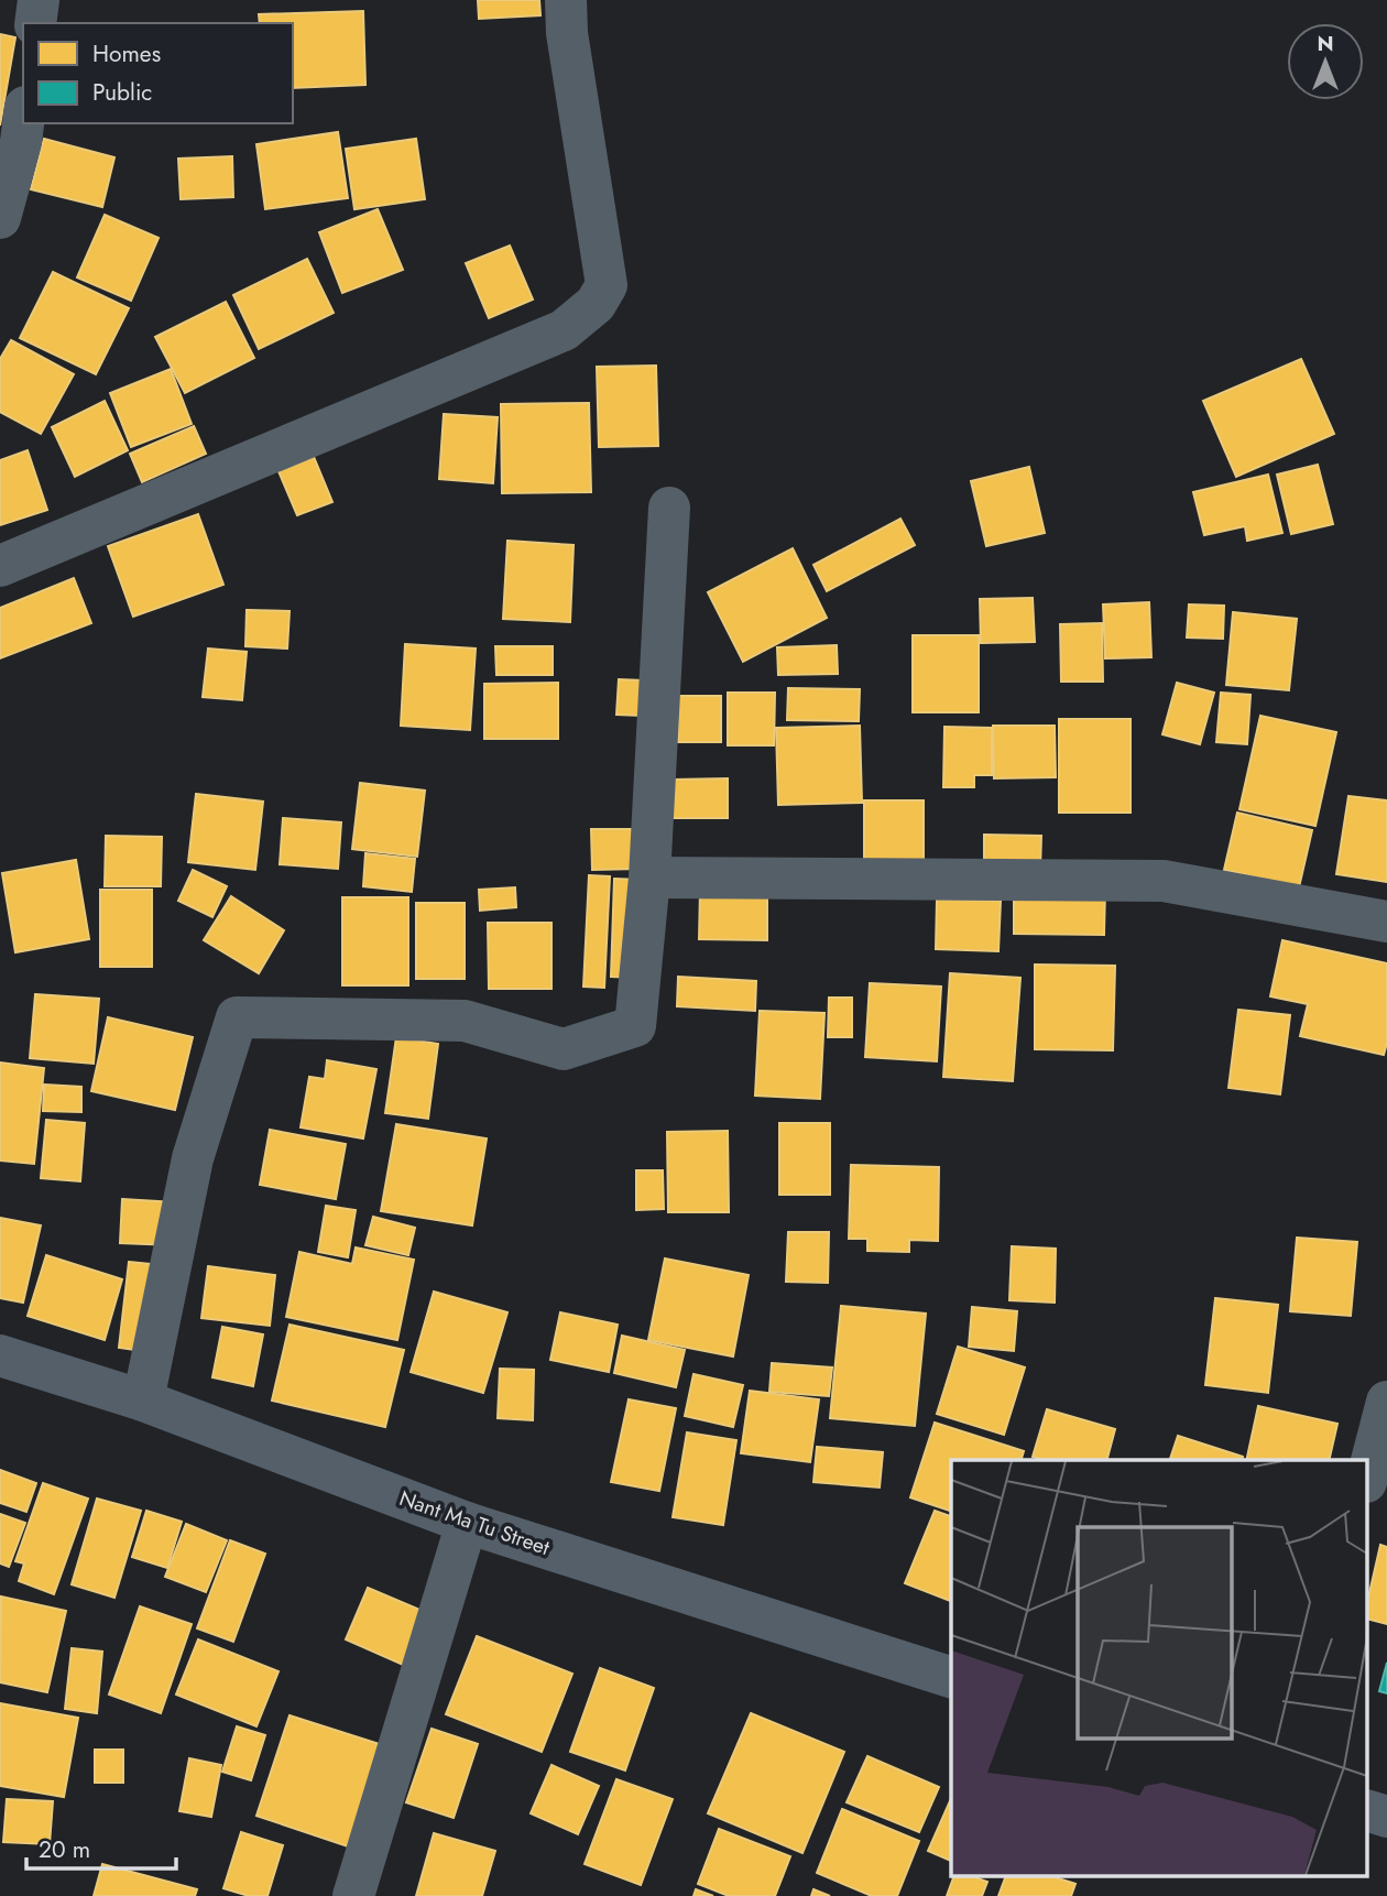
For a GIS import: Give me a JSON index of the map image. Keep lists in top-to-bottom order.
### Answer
{
  "streets": {
    "main road": ["Nant Ma Tu Street"]
  },
  "legend": ["Homes", "Public"],
  "scale_bar": "20 m",
  "north": "top"
}
